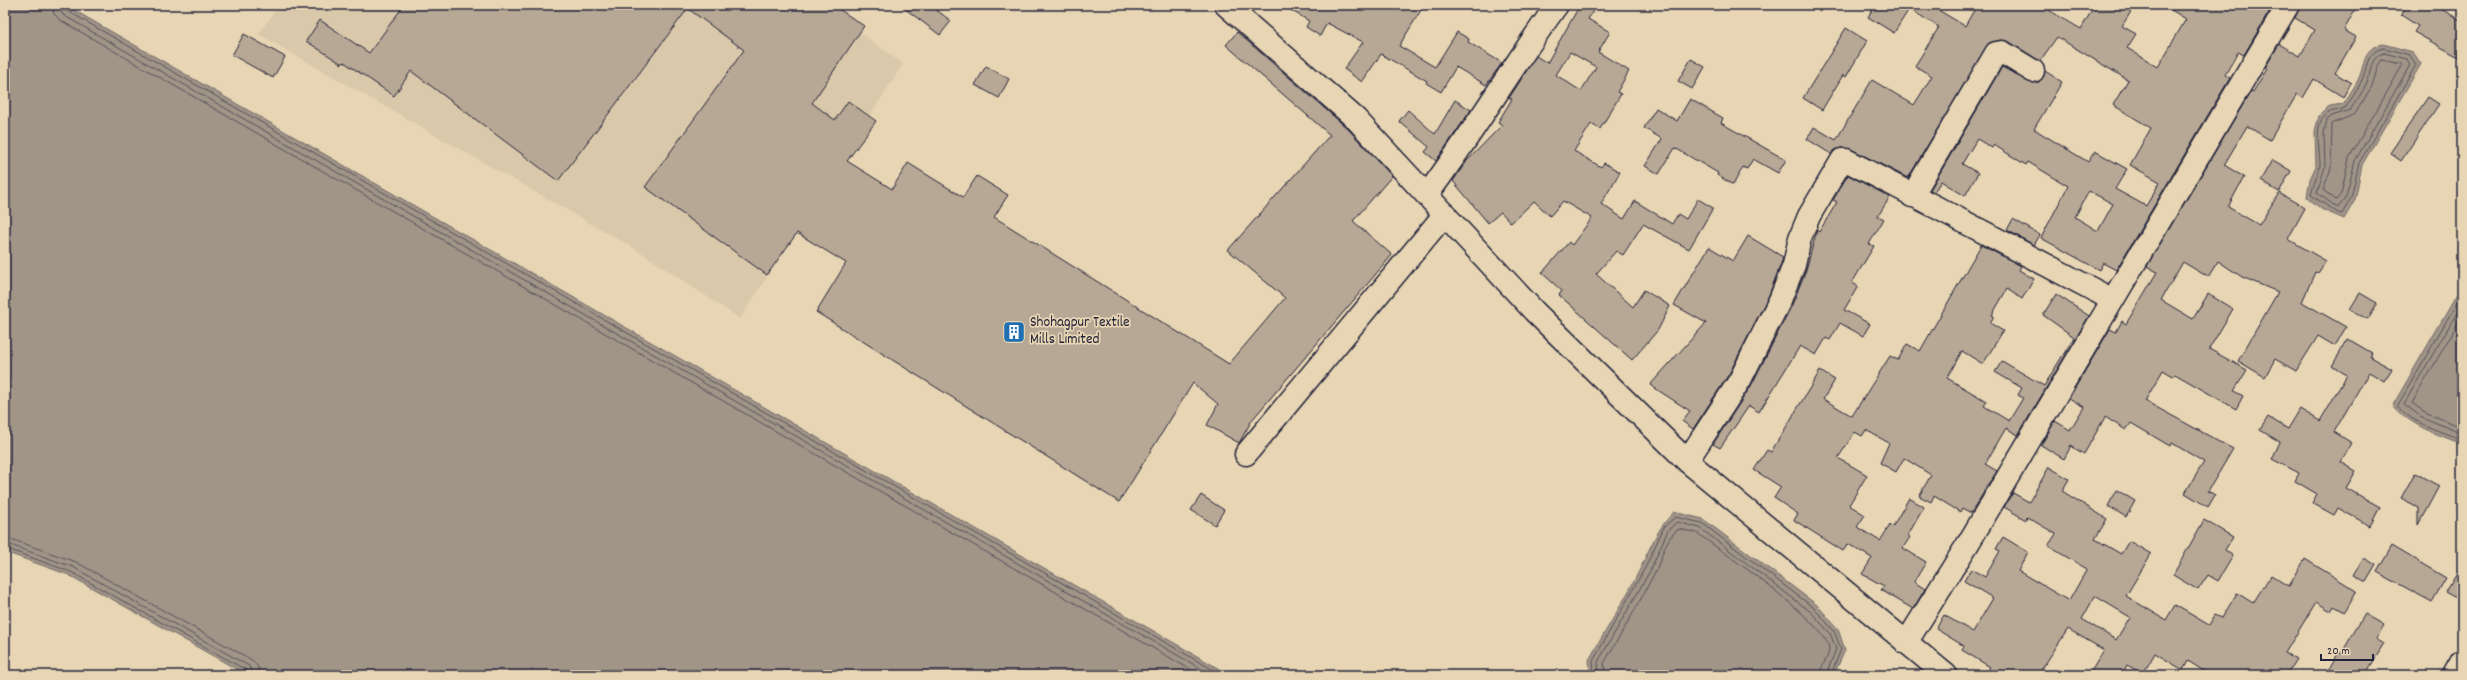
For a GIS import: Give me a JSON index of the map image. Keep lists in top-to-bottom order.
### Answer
{
  "places": {
    "building": ["Shohagpur Textile Mills Limited"]
  },
  "scale_bar": "20 m"
}
